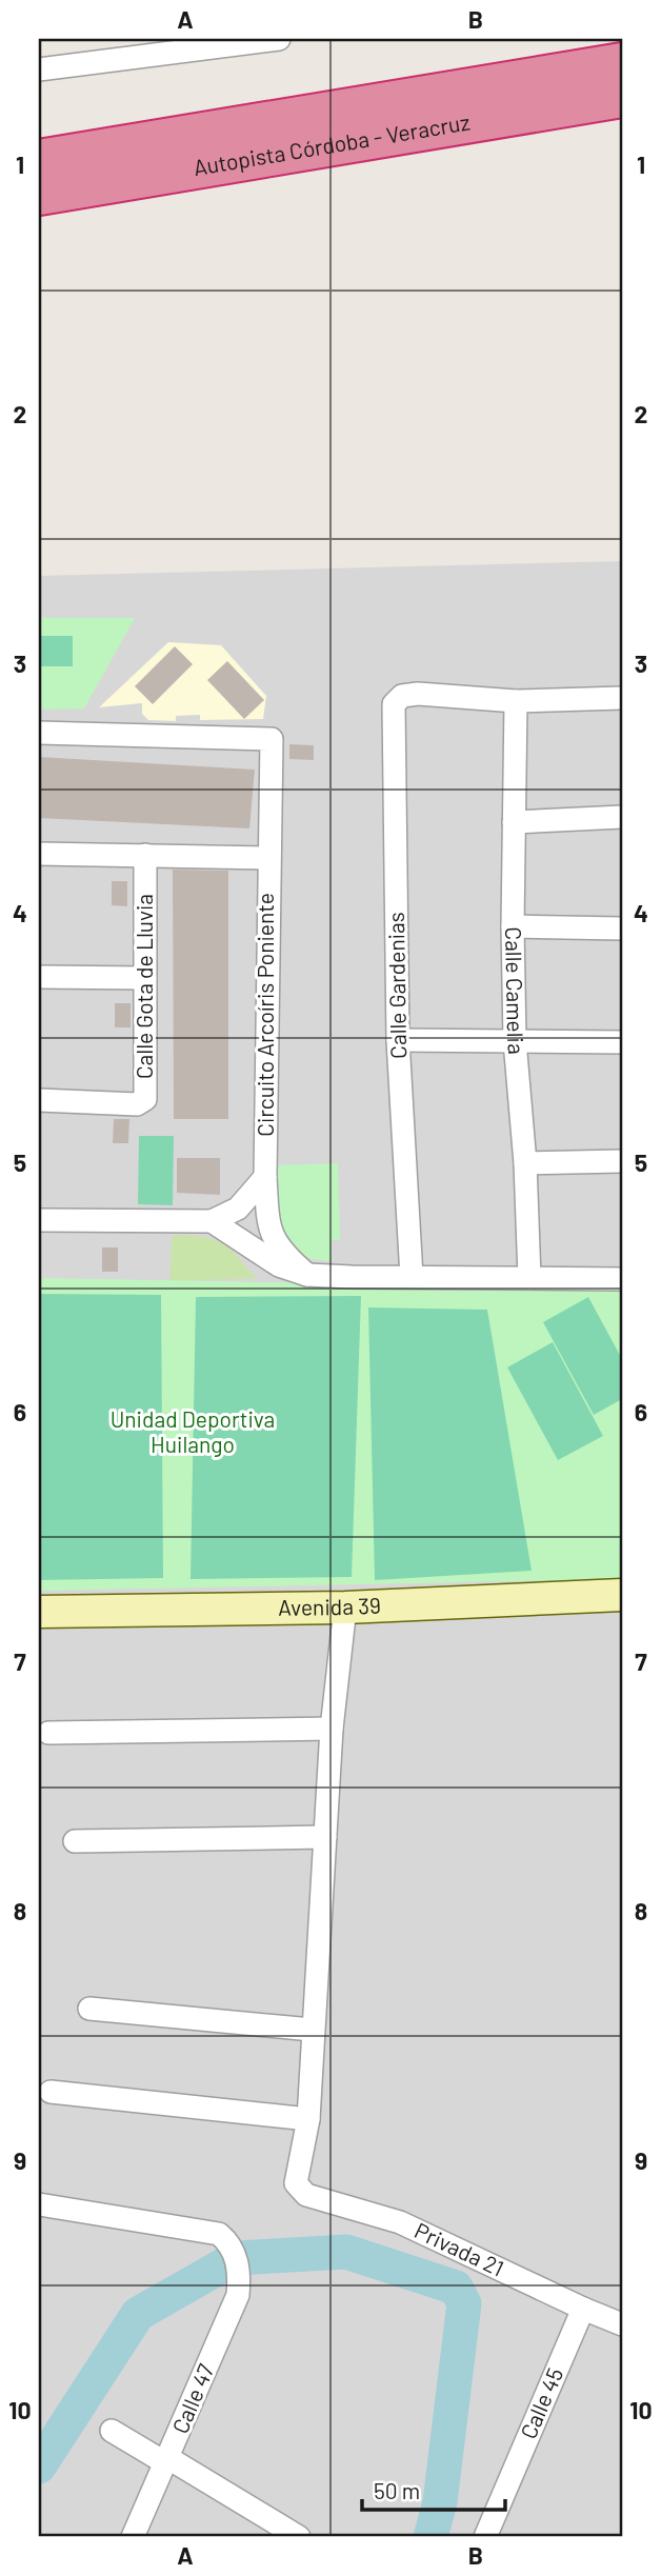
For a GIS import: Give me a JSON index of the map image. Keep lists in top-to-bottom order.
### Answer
{
  "streets": {
    "highway": ["Autopista Córdoba - Veracruz"],
    "street": [
      "Calle Gardenias",
      "Calle Gota de Lluvia",
      "Calle Camelia",
      "Circuito Arcoíris Poniente",
      "Avenida 39",
      "Privada 21",
      "Calle 47",
      "Calle 45"
    ]
  },
  "crossings": [
    ["Calle Gardenias", "Calle Camelia"],
    ["Privada 21", "Calle 45"]
  ],
  "parks": ["Unidad Deportiva Huilango"],
  "scale_bar": "50 m",
  "grid": {
    "columns": ["A", "B"],
    "rows": [
      "1",
      "2",
      "3",
      "4",
      "5",
      "6",
      "7",
      "8",
      "9",
      "10"
    ]
  }
}
